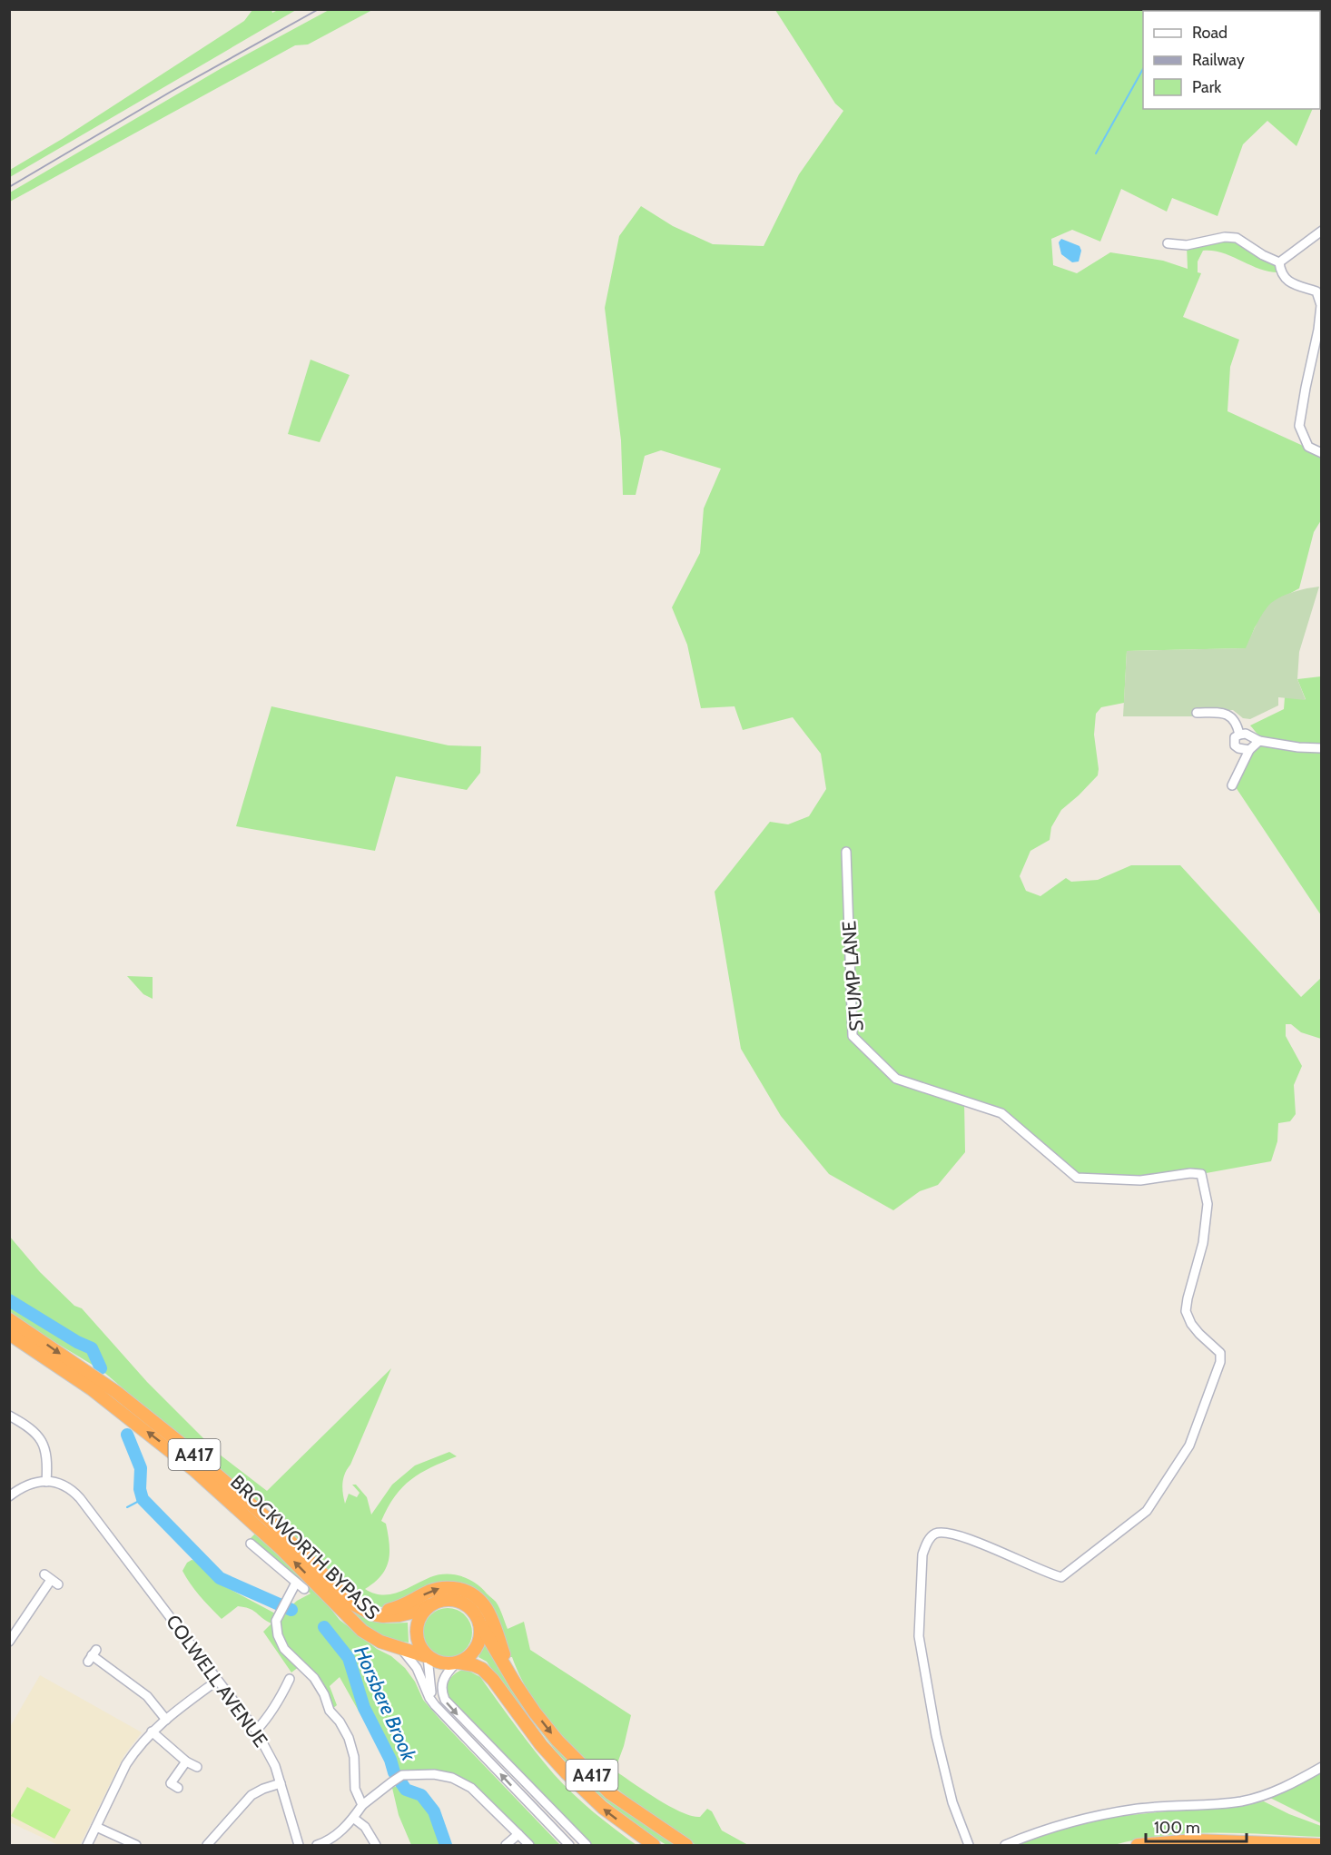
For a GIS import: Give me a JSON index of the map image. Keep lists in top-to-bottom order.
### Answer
{
  "streets": {
    "highway": ["A417", "BROCKWORTH BYPASS"],
    "street": ["STUMP LANE", "COLWELL AVENUE"]
  },
  "crossings": [
    ["A417", "BROCKWORTH BYPASS"]
  ],
  "water": ["Horsbere Brook"],
  "legend": ["Road", "Railway", "Park"],
  "scale_bar": "100 m"
}
